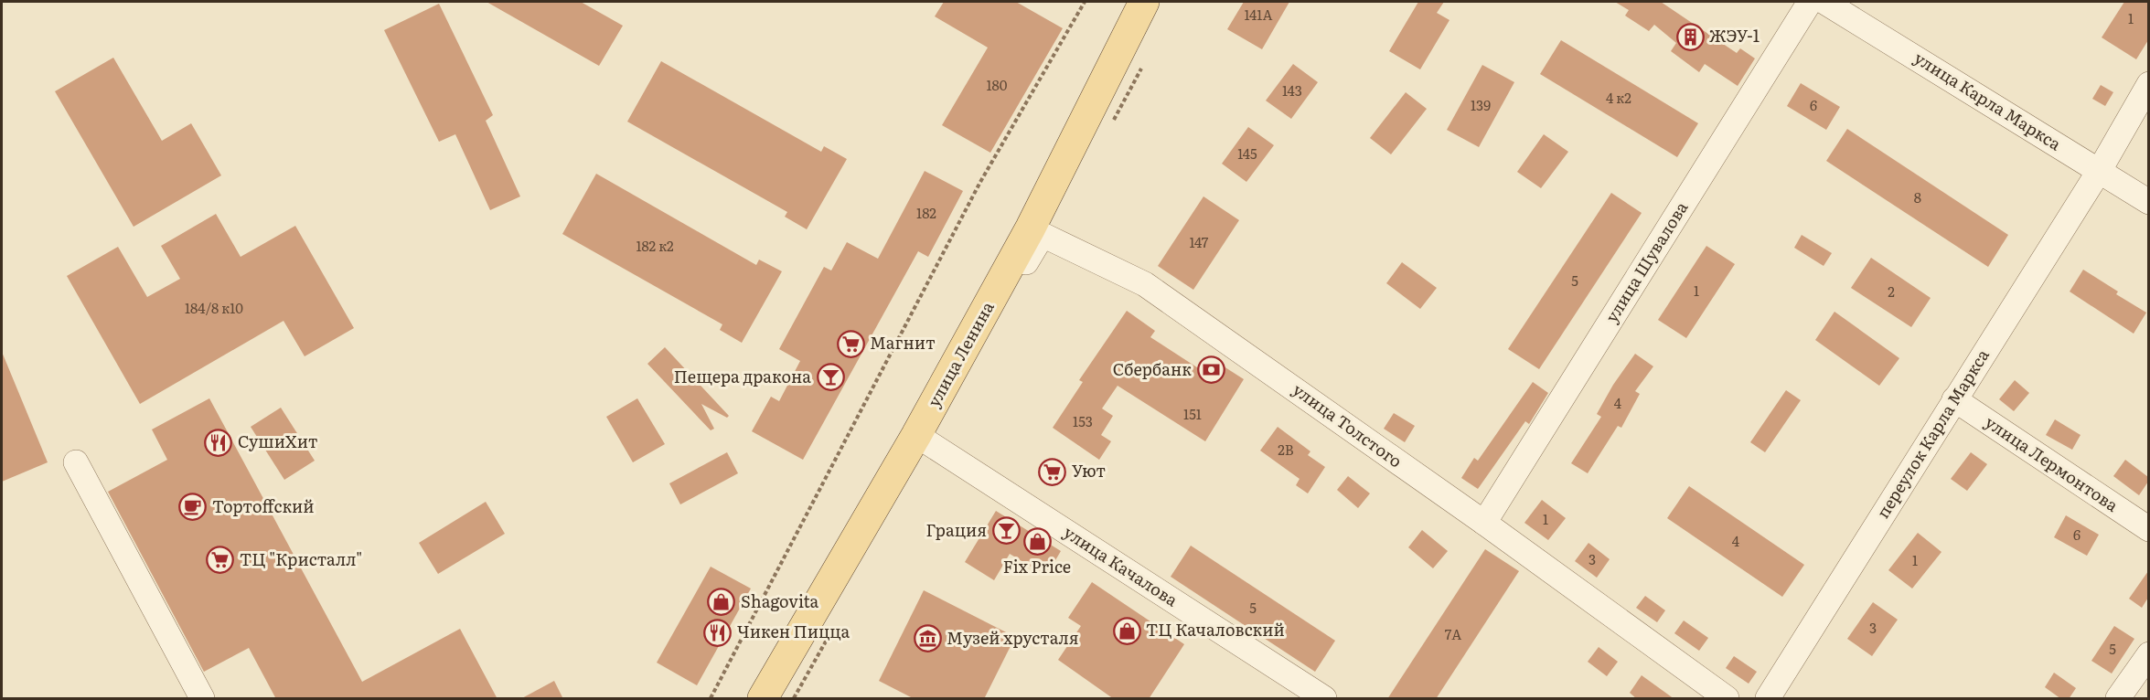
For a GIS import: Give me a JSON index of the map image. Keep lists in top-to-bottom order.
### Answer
{
  "streets": {
    "main road": ["улица Ленина"],
    "street": [
      "улица Карла Маркса",
      "улица Шувалова",
      "улица Толстого",
      "переулок Карла Маркса",
      "улица Лермонтова",
      "улица Качалова"
    ]
  },
  "crossings": [
    ["улица Карла Маркса", "переулок Карла Маркса"],
    ["улица Шувалова", "улица Толстого"],
    ["улица Ленина", "улица Толстого"],
    ["улица Ленина", "улица Качалова"],
    ["переулок Карла Маркса", "улица Лермонтова"]
  ],
  "places": {
    "building": ["ЖЭУ-1"],
    "supermarket": ["Магнит", "Уют", "ТЦ \"Кристалл\""],
    "bank": ["Сбербанк"],
    "bar": ["Пещера дракона", "Грация"],
    "restaurant": ["СушиХит", "Чикен Пицца"],
    "cafe": ["Тортоffский"],
    "shop": ["Fix Price", "Shagovita", "ТЦ Качаловский"],
    "museum": ["Музей хрусталя"]
  },
  "house_numbers": [
    "141А",
    "1",
    "180",
    "143",
    "4 к2",
    "139",
    "6",
    "145",
    "8",
    "182",
    "147",
    "182 к2",
    "5",
    "1",
    "2",
    "184/8 к10",
    "4",
    "151",
    "153",
    "2В",
    "1",
    "6",
    "4",
    "3",
    "1",
    "5",
    "3",
    "7А",
    "5"
  ]
}
